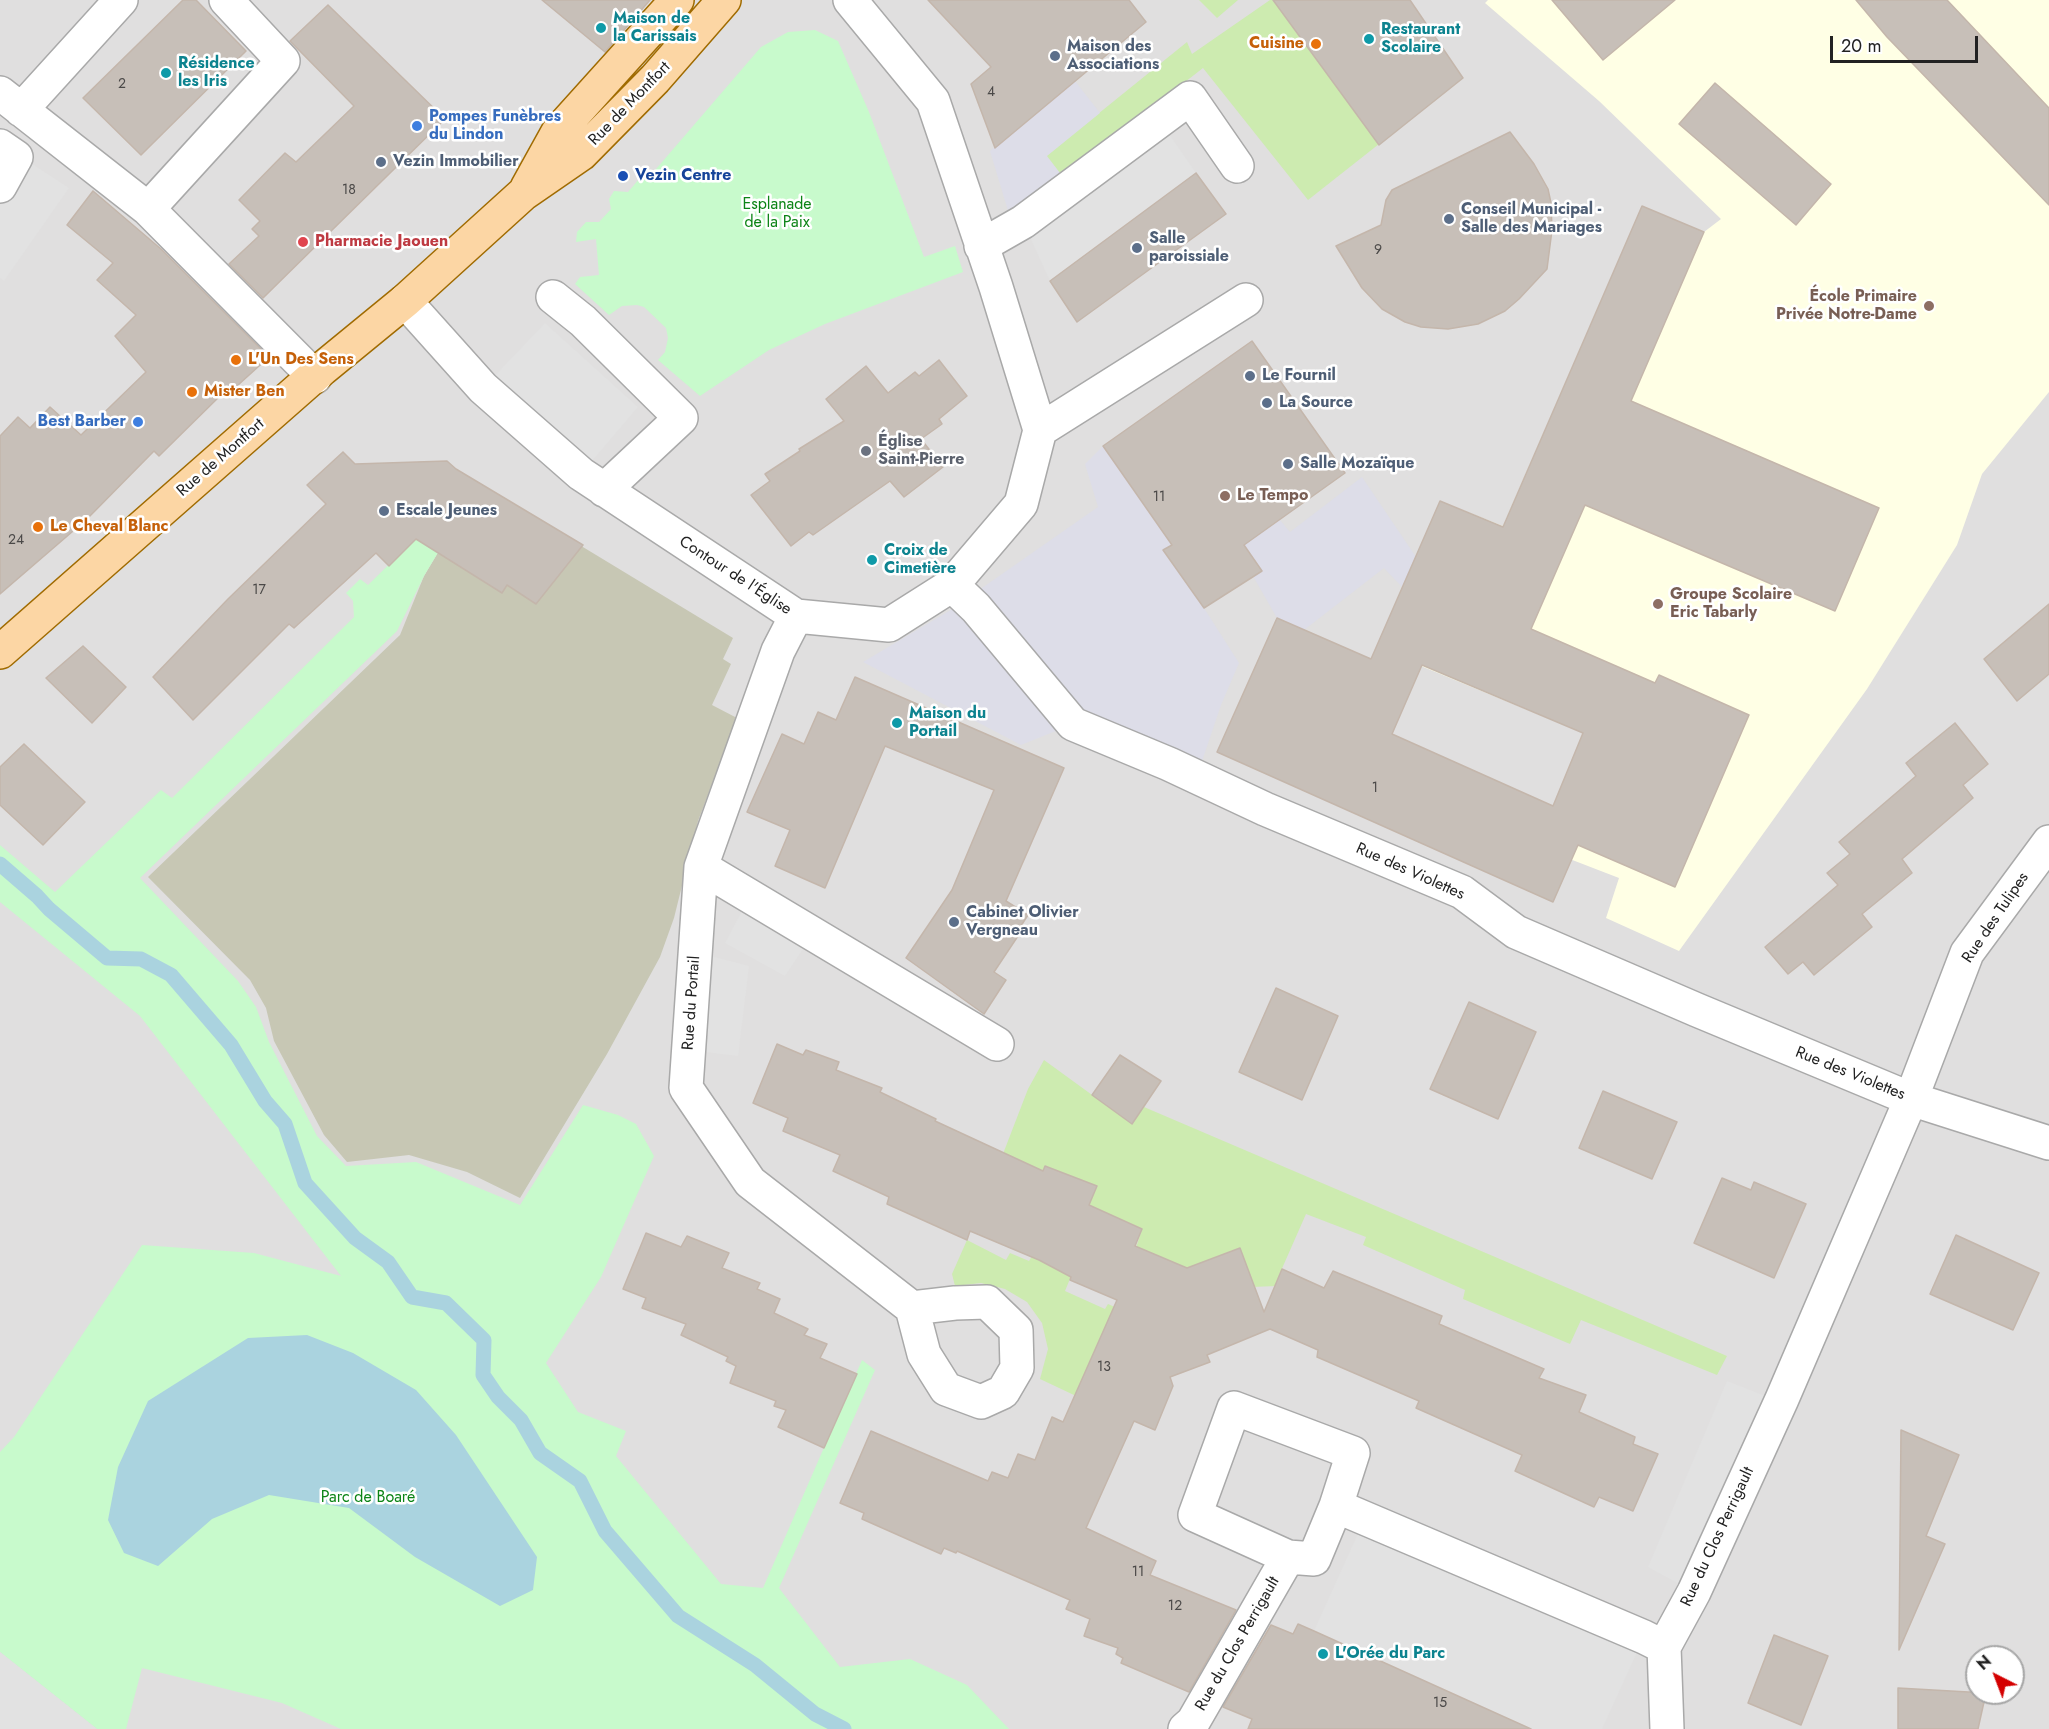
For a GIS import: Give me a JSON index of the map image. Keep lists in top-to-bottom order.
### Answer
{
  "streets": {
    "main road": ["Rue de Montfort"],
    "street": [
      "Contour de l'Église",
      "Rue des Violettes",
      "Rue des Tulipes",
      "Rue du Portail",
      "Rue du Clos Perrigault"
    ]
  },
  "crossings": [
    ["Rue de Montfort", "Contour de l'Église"],
    ["Contour de l'Église", "Rue des Violettes"],
    ["Contour de l'Église", "Rue du Portail"],
    ["Rue des Violettes", "Rue des Tulipes"],
    ["Rue des Violettes", "Rue du Clos Perrigault"],
    ["Rue des Tulipes", "Rue du Clos Perrigault"]
  ],
  "parks": ["Esplanade de la Paix", "Parc de Boaré"],
  "places": [
    "Maison de la Carissais",
    "Restaurant Scolaire",
    "Cuisine",
    "Maison des Associations",
    "Résidence les Iris",
    "Pompes Funèbres du Lindon",
    "Vezin Immobilier",
    "Vezin Centre",
    "Conseil Municipal - Salle des Mariages",
    "Pharmacie Jaouen",
    "Salle paroissiale",
    "École Primaire Privée Notre-Dame",
    "L'Un Des Sens",
    "Le Fournil",
    "Mister Ben",
    "La Source",
    "Best Barber",
    "Église Saint-Pierre",
    "Salle Mozaïque",
    "Le Tempo",
    "Escale Jeunes",
    "Le Cheval Blanc",
    "Croix de Cimetière",
    "Groupe Scolaire Eric Tabarly",
    "Maison du Portail",
    "Cabinet Olivier Vergneau",
    "L'Orée du Parc"
  ],
  "house_numbers": [
    "2",
    "4",
    "18",
    "9",
    "11",
    "24",
    "17",
    "1",
    "13",
    "11",
    "12",
    "15"
  ],
  "scale_bar": "20 m",
  "north": "top left"
}
